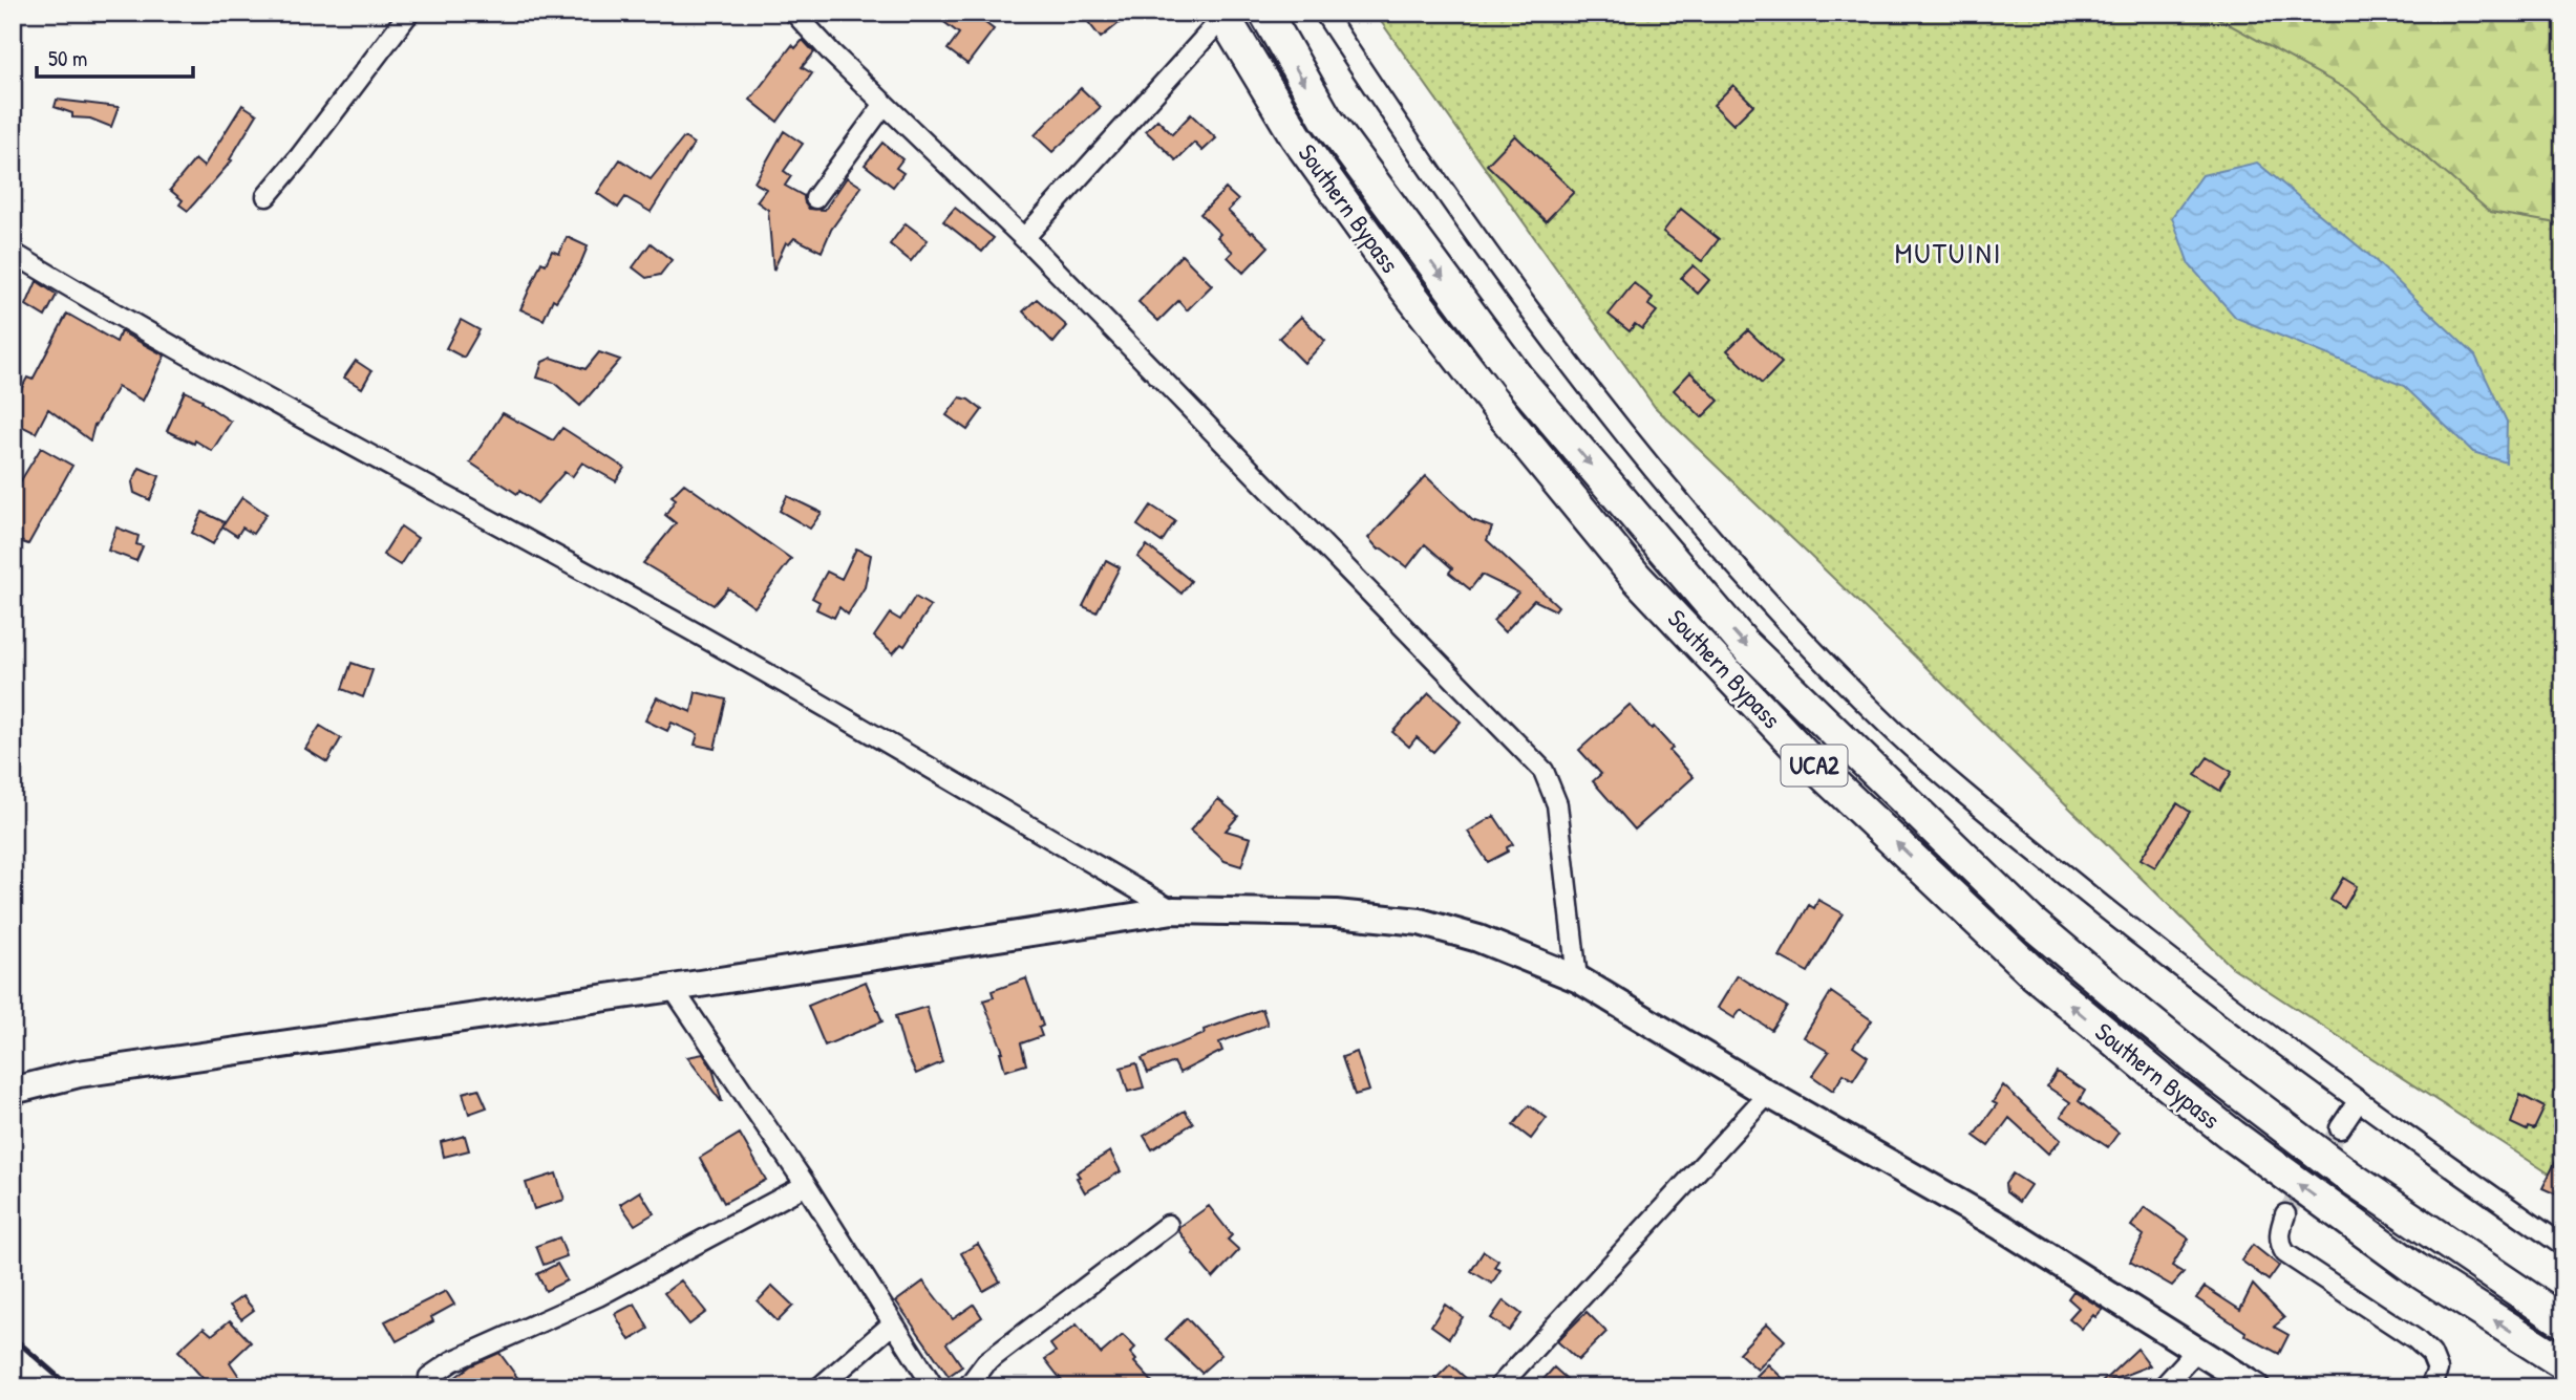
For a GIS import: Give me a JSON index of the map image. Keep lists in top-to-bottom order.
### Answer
{
  "streets": {
    "highway": ["Southern Bypass", "UCA2"]
  },
  "districts": ["MUTUINI"],
  "scale_bar": "50 m"
}
